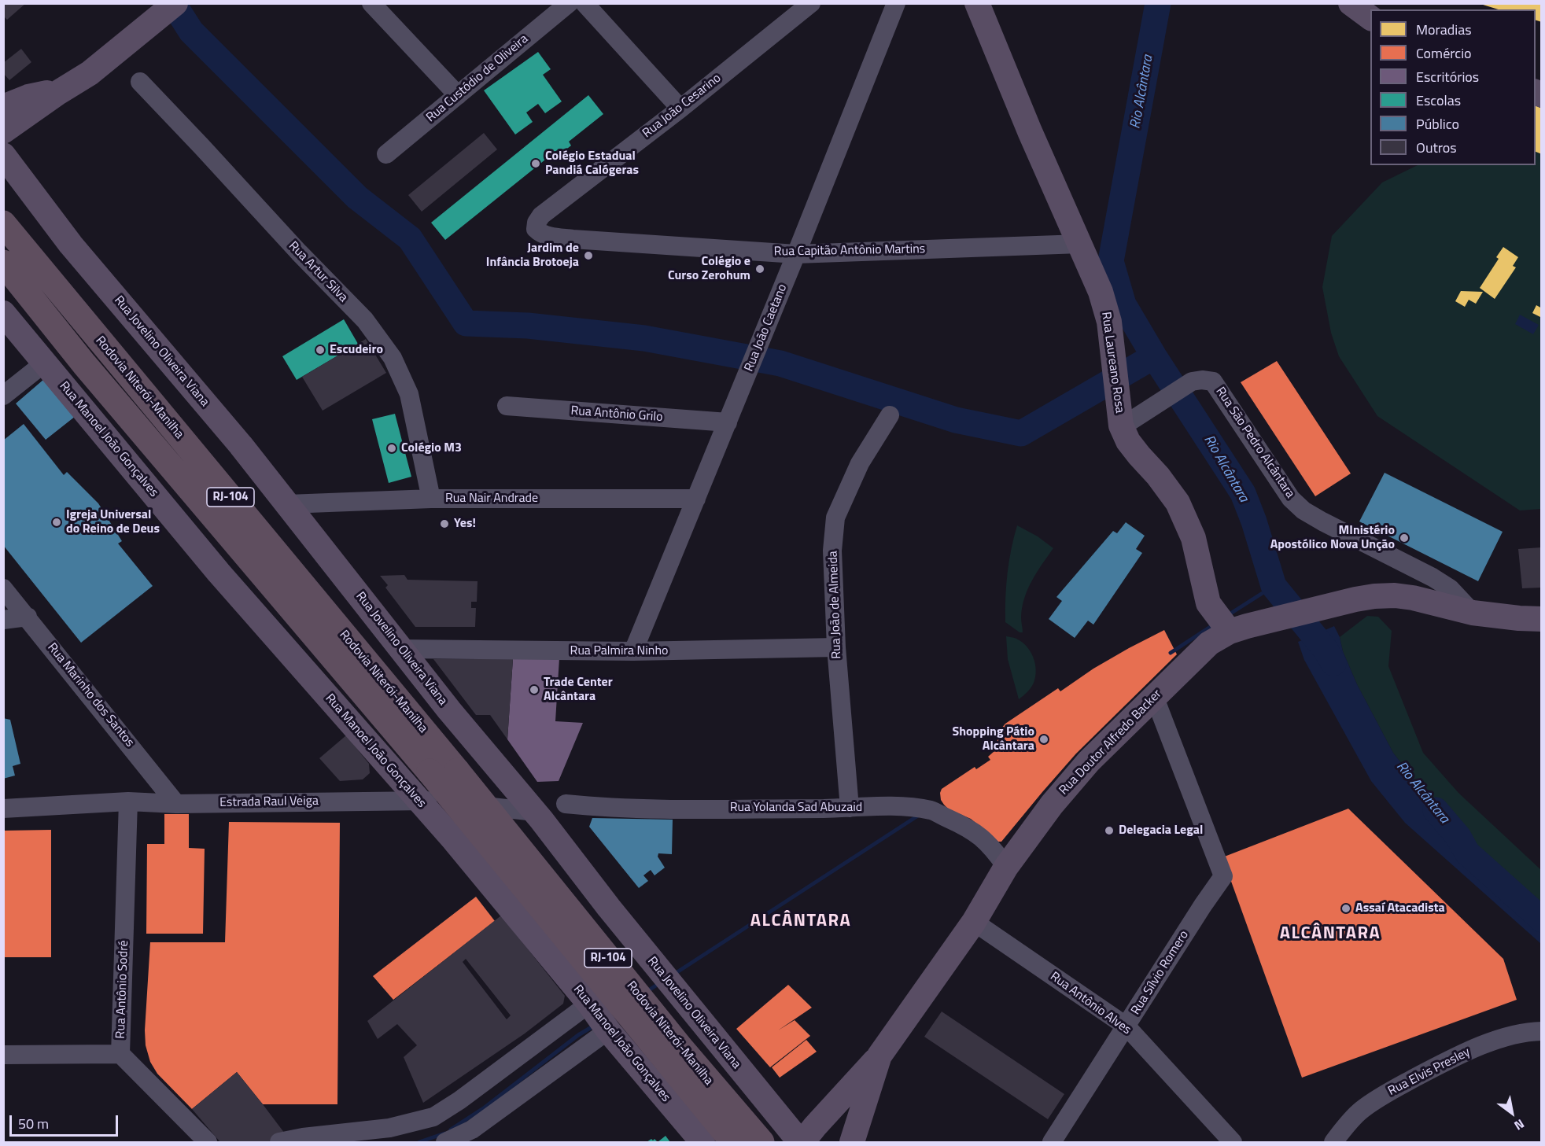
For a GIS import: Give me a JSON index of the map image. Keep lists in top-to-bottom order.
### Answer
{
  "streets": {
    "highway": ["Rodovia Niterói-Manilha", "RJ-104"],
    "main road": [
      "Rua Jovelino Oliveira Viana",
      "Rua Laureano Rosa",
      "Rua Manoel João Gonçalves",
      "Rua Doutor Alfredo Backer"
    ],
    "street": [
      "Rua Custódio de Oliveira",
      "Rua João Cesarino",
      "Rua Capitão Antônio Martins",
      "Rua Artur Silva",
      "Rua João Caetano",
      "Rua Antônio Grilo",
      "Rua São Pedro Alcântara",
      "Rua Nair Andrade",
      "Rua João de Almeida",
      "Rua Palmira Ninho",
      "Rua Marinho dos Santos",
      "Estrada Raul Veiga",
      "Rua Yolanda Sad Abuzaid",
      "Rua Sílvio Romero",
      "Rua Antônio Sodré",
      "Rua Antônio Alves",
      "Rua Elvis Presley"
    ]
  },
  "crossings": [
    ["Rua João Cesarino", "Rua Capitão Antônio Martins"],
    ["Rua Capitão Antônio Martins", "Rua João Caetano"],
    ["Rua Capitão Antônio Martins", "Rua Laureano Rosa"],
    ["Rua Artur Silva", "Rua Nair Andrade"],
    ["Rua João Caetano", "Rua Antônio Grilo"],
    ["Rua João Caetano", "Rua Nair Andrade"],
    ["Rua João Caetano", "Rua Palmira Ninho"],
    ["Rua Jovelino Oliveira Viana", "Rua Nair Andrade"],
    ["Rua Jovelino Oliveira Viana", "Rua Palmira Ninho"],
    ["Rua Jovelino Oliveira Viana", "Estrada Raul Veiga"],
    ["Rua Laureano Rosa", "Rua São Pedro Alcântara"],
    ["Rua Laureano Rosa", "Rua Doutor Alfredo Backer"],
    ["Rua Manoel João Gonçalves", "Estrada Raul Veiga"],
    ["Rua São Pedro Alcântara", "Rua Doutor Alfredo Backer"],
    ["Rua João de Almeida", "Rua Palmira Ninho"],
    ["Rua João de Almeida", "Rua Yolanda Sad Abuzaid"],
    ["Rua Marinho dos Santos", "Estrada Raul Veiga"],
    ["Rua Doutor Alfredo Backer", "Rua Yolanda Sad Abuzaid"],
    ["Rua Doutor Alfredo Backer", "Rua Sílvio Romero"],
    ["Rua Doutor Alfredo Backer", "Rua Antônio Alves"],
    ["Estrada Raul Veiga", "Rua Antônio Sodré"],
    ["Rua Sílvio Romero", "Rua Antônio Alves"]
  ],
  "districts": ["ALCÂNTARA", "ALCÂNTARA"],
  "water": ["Rio Alcântara"],
  "places": [
    "Colégio Estadual Pandiá Calógeras",
    "Jardim de Infância Brotoeja",
    "Colégio e Curso Zerohum",
    "Escudeiro",
    "Colégio M3",
    "Igreja Universal do Reino de Deus",
    "Yes!",
    "MInistério Apostólico Nova Unção",
    "Trade Center Alcântara",
    "Shopping Pátio Alcântara",
    "Delegacia Legal",
    "Assaí Atacadista"
  ],
  "legend": [
    "Moradias",
    "Comércio",
    "Escritórios",
    "Escolas",
    "Público",
    "Outros"
  ],
  "scale_bar": "50 m",
  "north": "bottom right"
}
